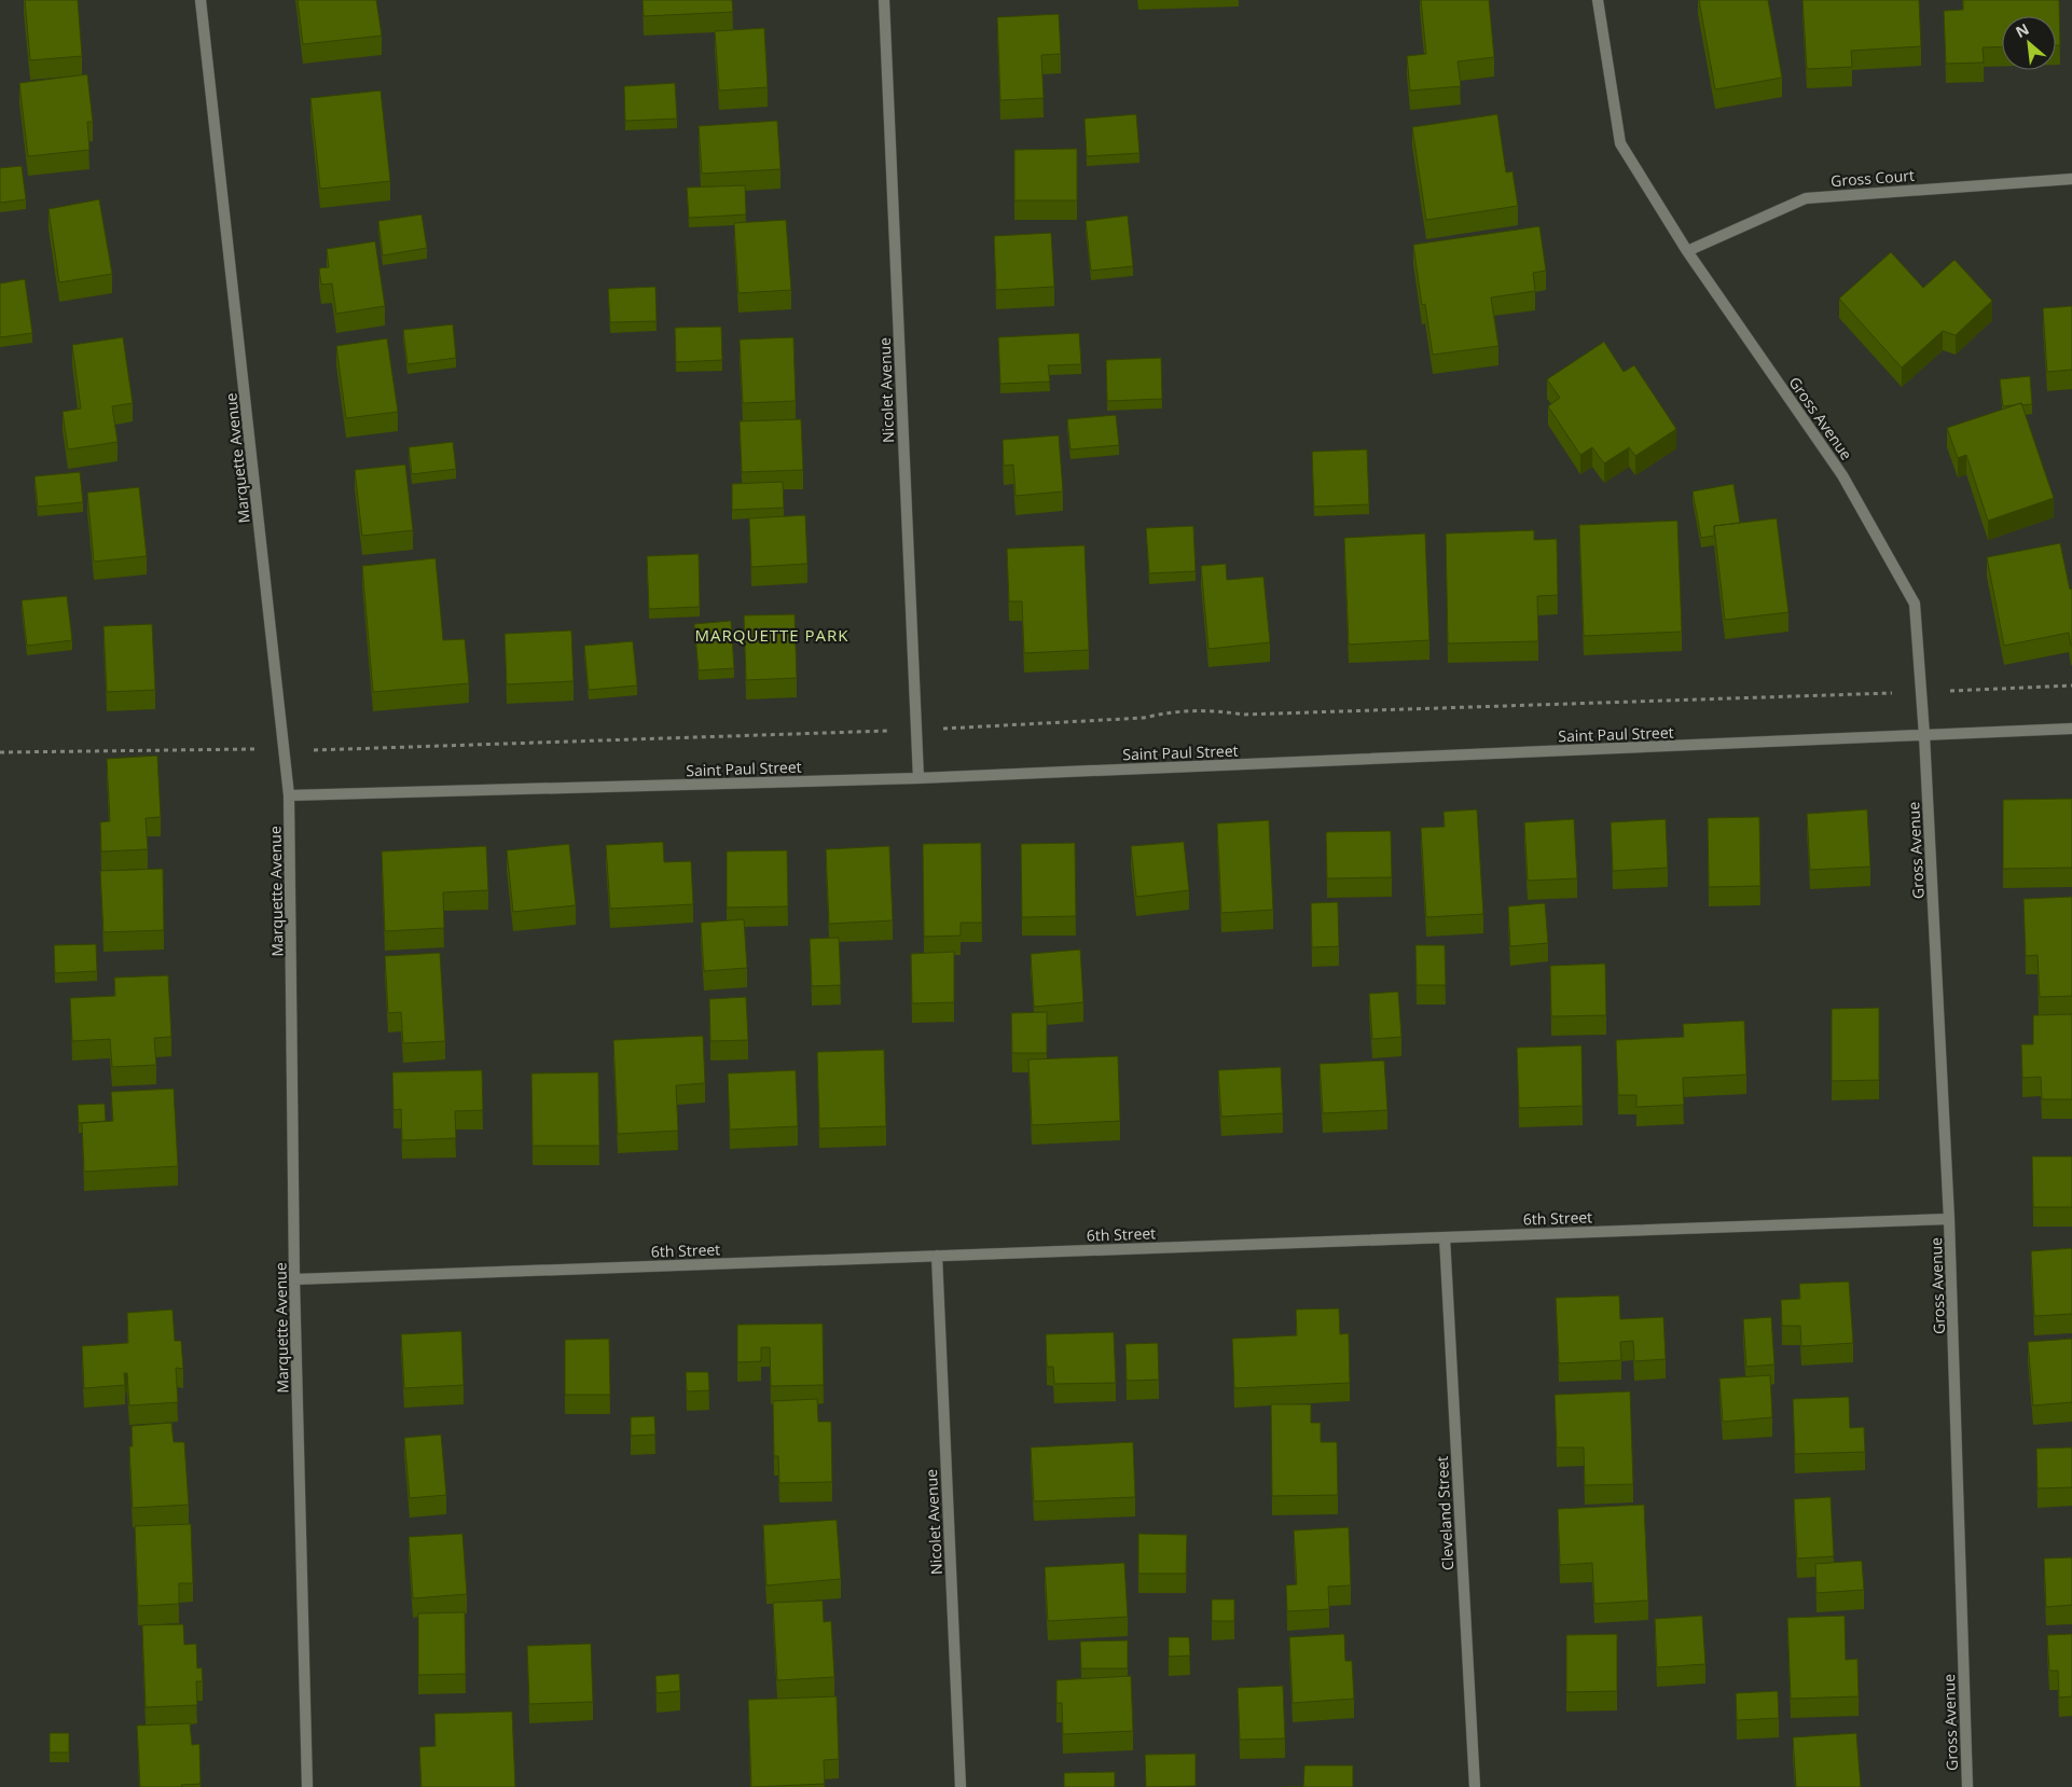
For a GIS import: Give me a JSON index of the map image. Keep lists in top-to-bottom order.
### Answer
{
  "streets": {
    "street": [
      "Gross Court",
      "Nicolet Avenue",
      "Gross Avenue",
      "Marquette Avenue",
      "Saint Paul Street",
      "6th Street",
      "Cleveland Street"
    ]
  },
  "crossings": [
    ["Gross Court", "Gross Avenue"],
    ["Nicolet Avenue", "Saint Paul Street"],
    ["Nicolet Avenue", "6th Street"],
    ["Gross Avenue", "Saint Paul Street"],
    ["Gross Avenue", "6th Street"],
    ["Marquette Avenue", "Saint Paul Street"],
    ["Marquette Avenue", "6th Street"],
    ["6th Street", "Cleveland Street"]
  ],
  "districts": ["MARQUETTE PARK"],
  "north": "top left"
}
